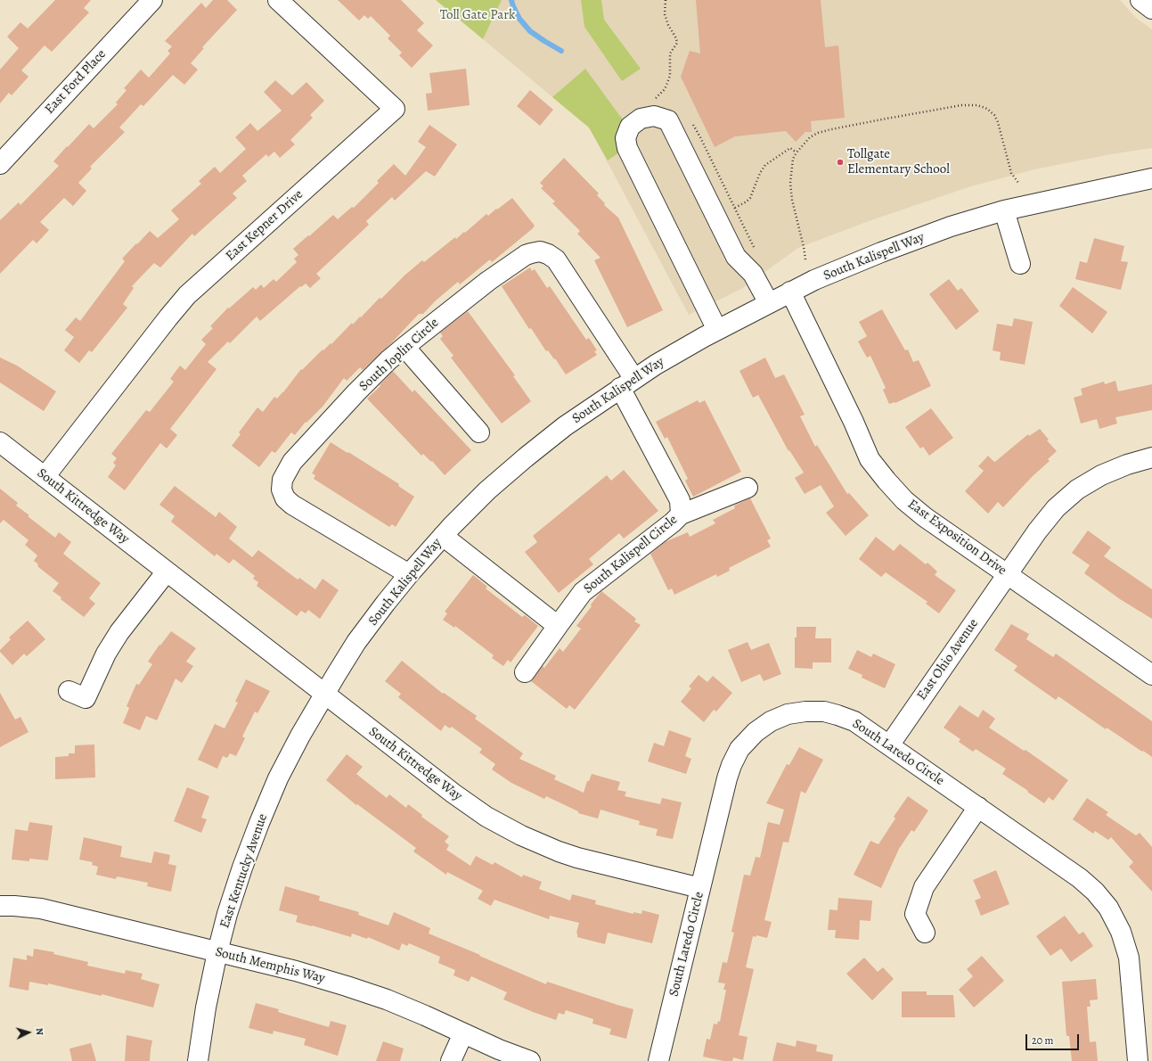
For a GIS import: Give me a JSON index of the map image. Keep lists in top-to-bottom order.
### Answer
{
  "streets": {
    "street": [
      "East Ford Place",
      "East Kepner Drive",
      "South Kalispell Way",
      "South Joplin Circle",
      "South Kittredge Way",
      "East Exposition Drive",
      "South Kalispell Circle",
      "East Ohio Avenue",
      "South Laredo Circle",
      "East Kentucky Avenue",
      "South Memphis Way"
    ]
  },
  "crossings": [
    ["East Kepner Drive", "South Kittredge Way"],
    ["South Kalispell Way", "South Joplin Circle"],
    ["South Kalispell Way", "South Kittredge Way"],
    ["South Kalispell Way", "East Exposition Drive"],
    ["South Kalispell Way", "South Kalispell Circle"],
    ["South Kalispell Way", "East Kentucky Avenue"],
    ["South Joplin Circle", "South Kalispell Circle"],
    ["South Kittredge Way", "South Laredo Circle"],
    ["South Kittredge Way", "East Kentucky Avenue"],
    ["East Exposition Drive", "East Ohio Avenue"],
    ["East Ohio Avenue", "South Laredo Circle"],
    ["East Kentucky Avenue", "South Memphis Way"]
  ],
  "parks": ["Toll Gate Park"],
  "places": ["Tollgate Elementary School"],
  "scale_bar": "20 m",
  "north": "right"
}
